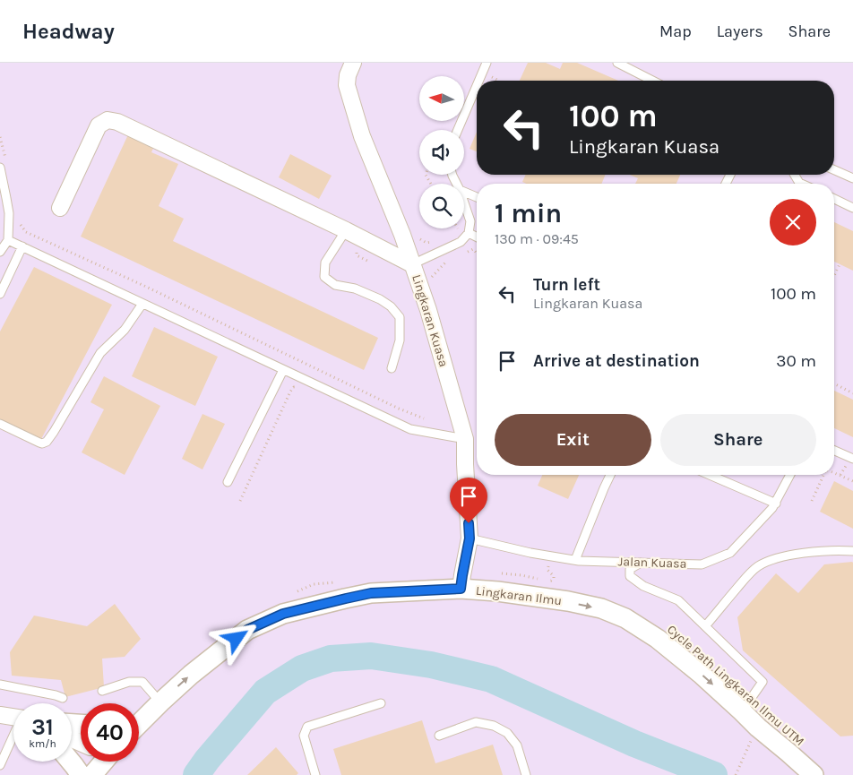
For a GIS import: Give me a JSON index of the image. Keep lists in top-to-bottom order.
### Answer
{
  "streets": {
    "street": ["Lingkaran Kuasa", "Lingkaran Ilmu"],
    "lane": ["Jalan Kuasa"]
  },
  "crossings": [
    ["Lingkaran Kuasa", "Jalan Kuasa"],
    ["Lingkaran Kuasa", "Lingkaran Ilmu"]
  ],
  "one_way": ["Lingkaran Ilmu"],
  "north": "left",
  "page": {
    "header": "Headway",
    "nav": ["Map", "Layers", "Share"],
    "turn": ["100 m", "Lingkaran Kuasa"],
    "heading": ["1 min", "130 m · 09:45"],
    "list": [
      {
        "name": "Turn left",
        "note": "Lingkaran Kuasa",
        "value": "100 m"
      },
      {
        "name": "Arrive at destination",
        "value": "30 m"
      }
    ],
    "buttons": ["Exit", "Share"],
    "speed": "31 km/h",
    "limit": "40"
  }
}
